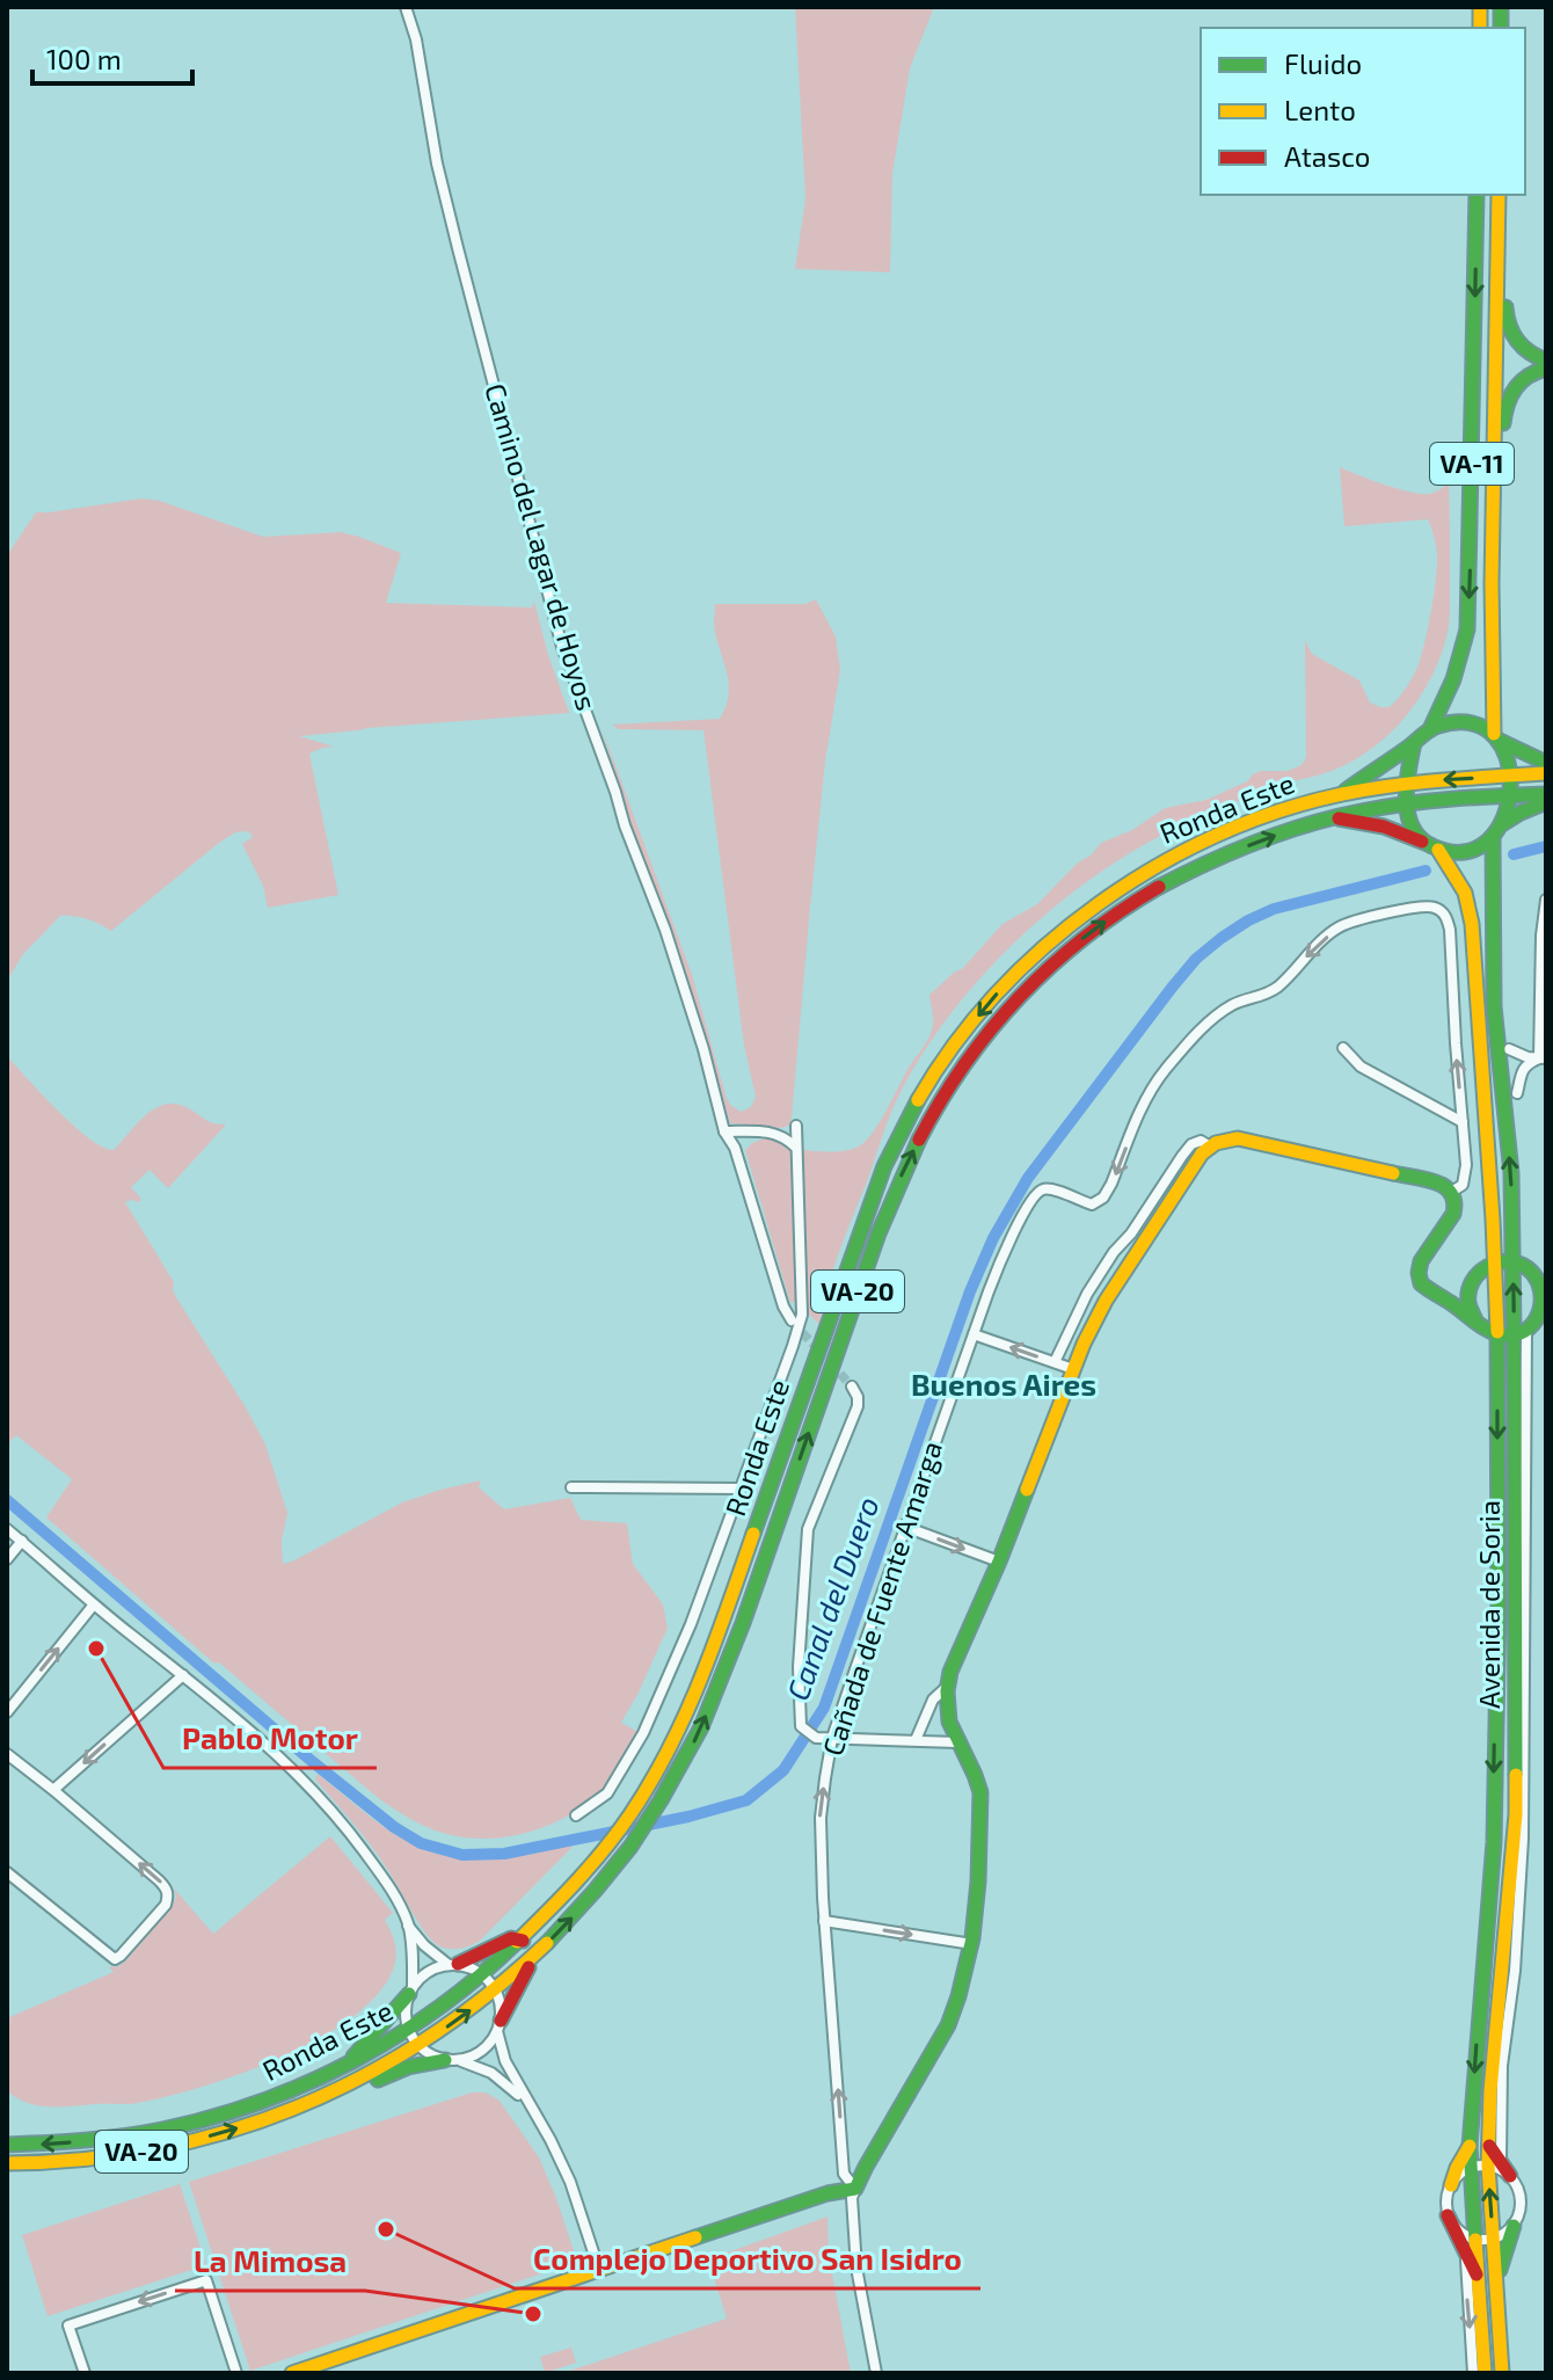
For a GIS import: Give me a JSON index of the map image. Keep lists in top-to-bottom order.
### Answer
{
  "streets": {
    "main road": [
      "VA-11",
      "Ronda Este",
      "VA-20",
      "Avenida de Soria"
    ],
    "street": ["Camino del Lagar de Hoyos", "Cañada de Fuente Amarga"]
  },
  "crossings": [
    ["VA-11", "Ronda Este"],
    ["VA-11", "Avenida de Soria"]
  ],
  "districts": ["Buenos Aires"],
  "water": ["Canal del Duero"],
  "places": ["Pablo Motor", "Complejo Deportivo San Isidro", "La Mimosa"],
  "legend": ["Fluido", "Lento", "Atasco"],
  "scale_bar": "100 m"
}
